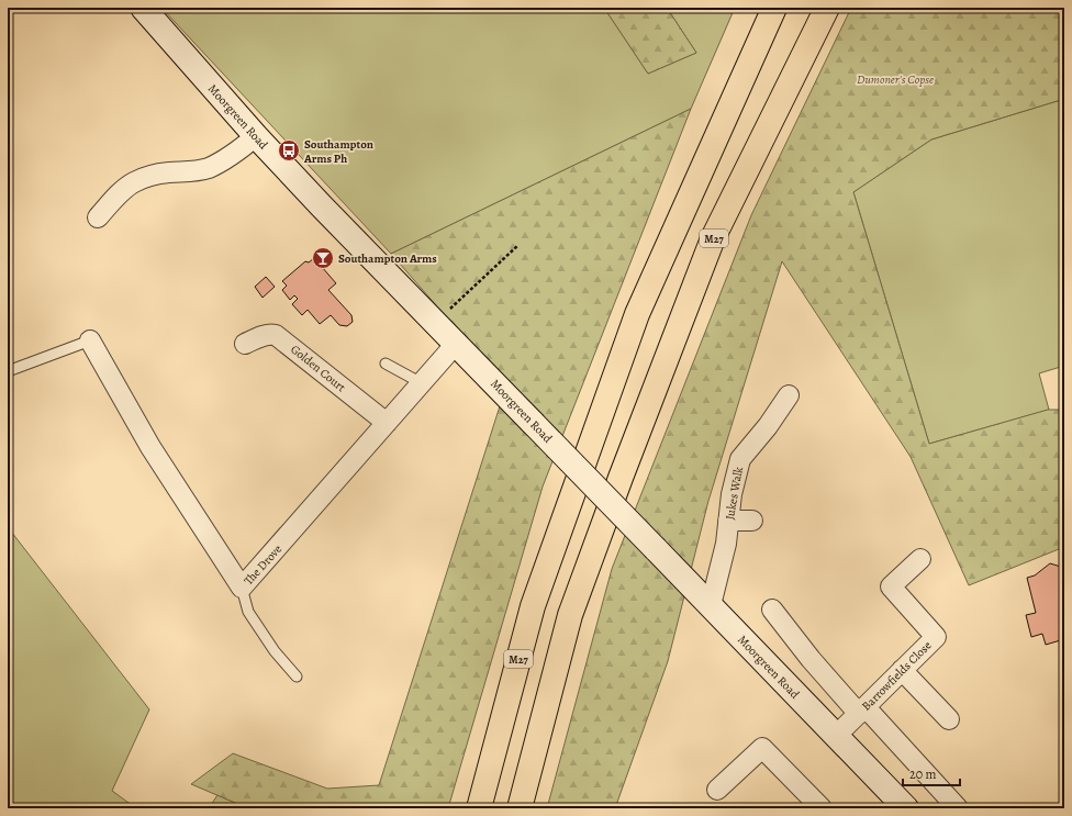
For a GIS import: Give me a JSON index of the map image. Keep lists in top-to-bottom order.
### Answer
{
  "streets": {
    "highway": ["M27"],
    "street": [
      "Moorgreen Road",
      "Golden Court",
      "Jukes Walk",
      "The Drove",
      "Barrowfields Close"
    ]
  },
  "crossings": [
    ["Moorgreen Road", "Jukes Walk"],
    ["Moorgreen Road", "The Drove"],
    ["Moorgreen Road", "Barrowfields Close"],
    ["Golden Court", "The Drove"]
  ],
  "parks": ["Dumoner's Copse"],
  "places": {
    "bus stop": ["Southampton Arms Ph"],
    "bar": ["Southampton Arms"]
  },
  "scale_bar": "20 m"
}
